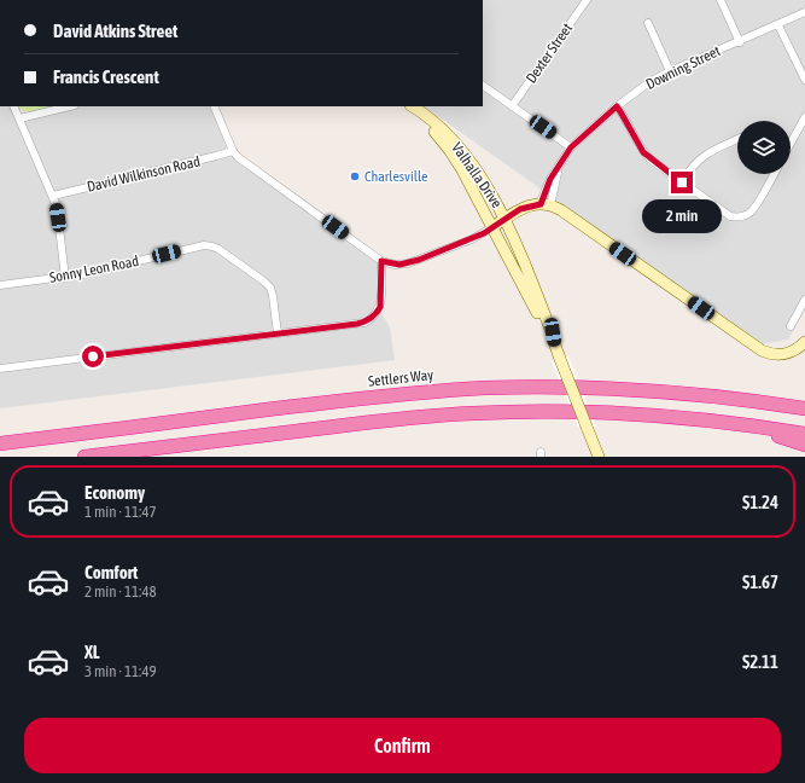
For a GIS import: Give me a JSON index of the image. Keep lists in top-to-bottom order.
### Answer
{
  "streets": {
    "highway": ["Settlers Way"],
    "main road": ["Valhalla Drive"],
    "street": [
      "Dexter Street",
      "Downing Street",
      "David Wilkinson Road",
      "Sonny Leon Road"
    ]
  },
  "places": ["Charlesville"],
  "page": {
    "banner": ["David Atkins Street", "Francis Crescent"],
    "bubble": "2 min",
    "list": [
      {
        "name": "Economy",
        "note": "1 min · 11:47",
        "value": "$1.24"
      },
      {
        "name": "Comfort",
        "note": "2 min · 11:48",
        "value": "$1.67"
      },
      {
        "name": "XL",
        "note": "3 min · 11:49",
        "value": "$2.11"
      }
    ],
    "buttons": "Confirm"
  }
}
